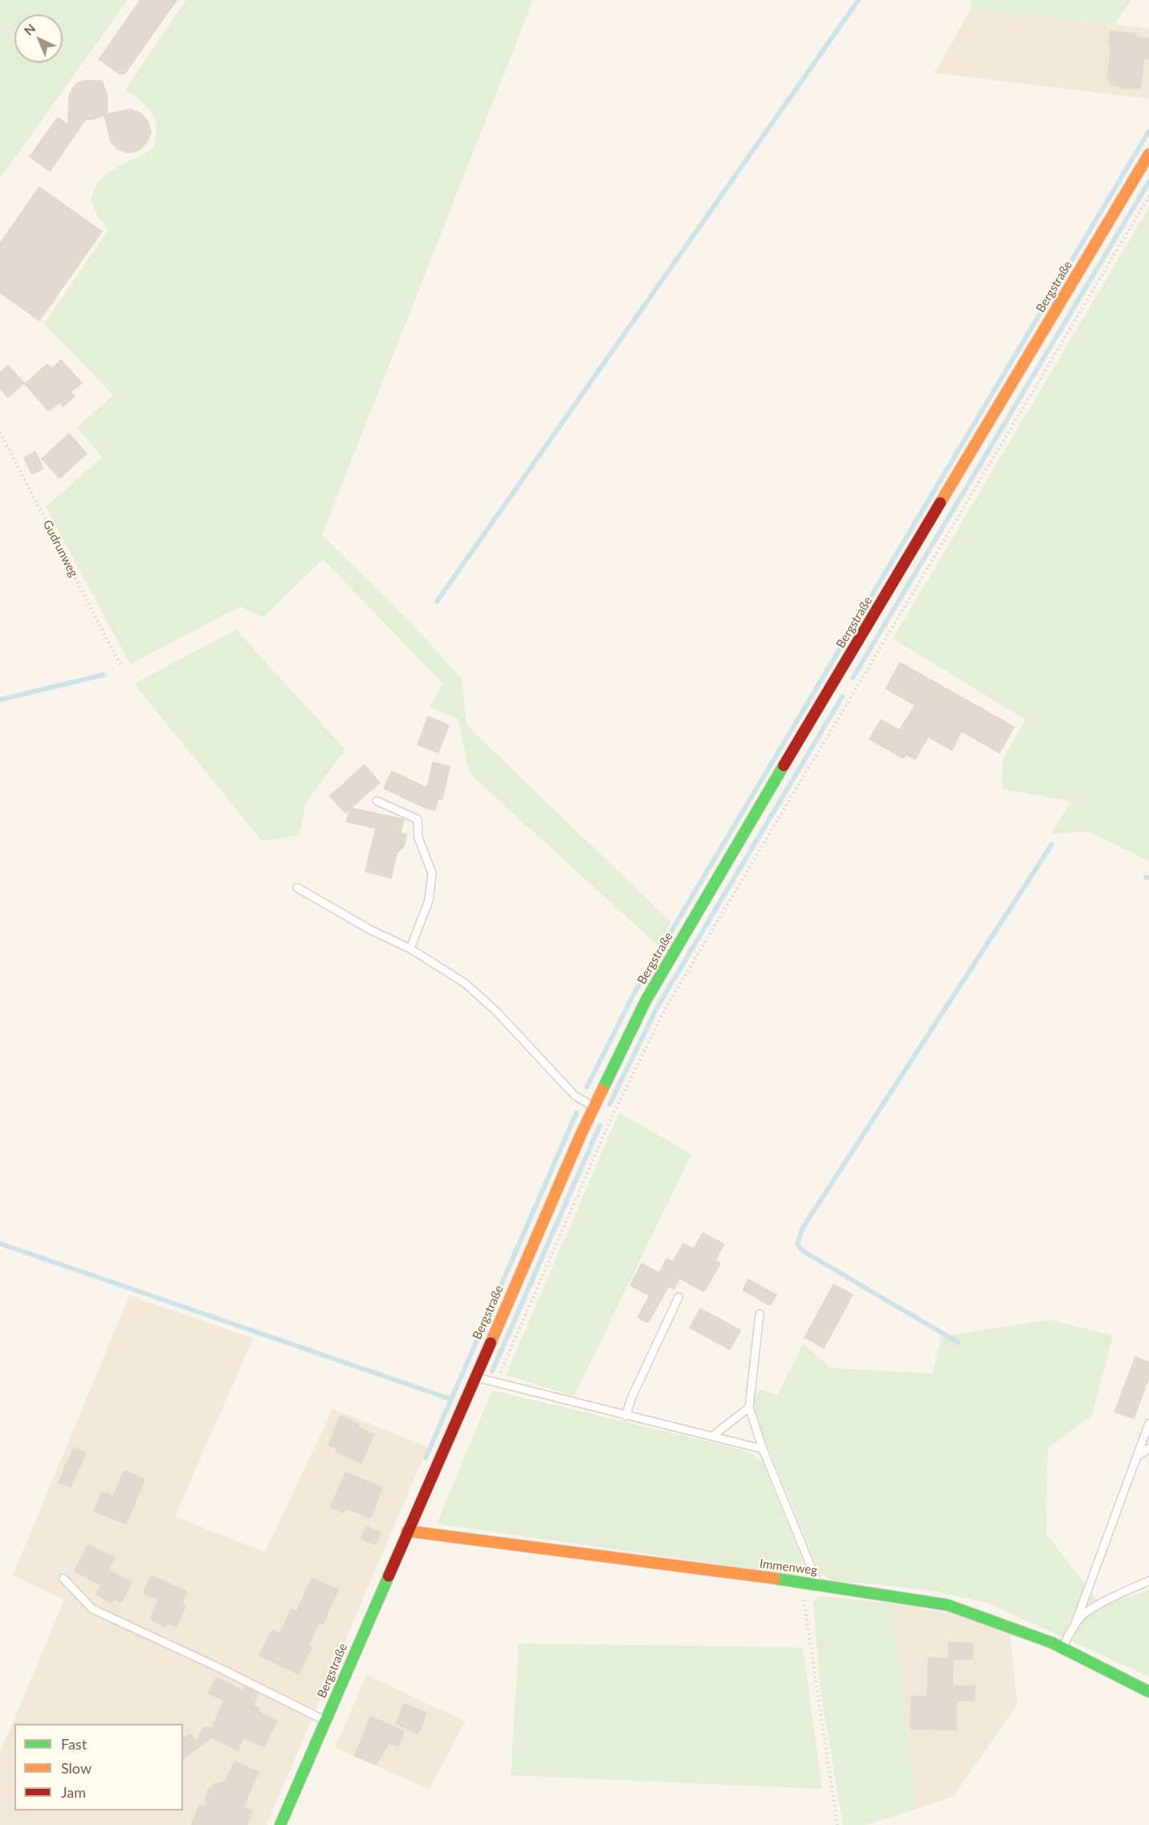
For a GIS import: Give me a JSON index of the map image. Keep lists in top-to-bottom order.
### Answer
{
  "streets": {
    "street": ["Bergstraße", "Immenweg"],
    "path": ["Gudrunweg"]
  },
  "crossings": [
    ["Bergstraße", "Immenweg"]
  ],
  "legend": ["Fast", "Slow", "Jam"],
  "north": "top left"
}
